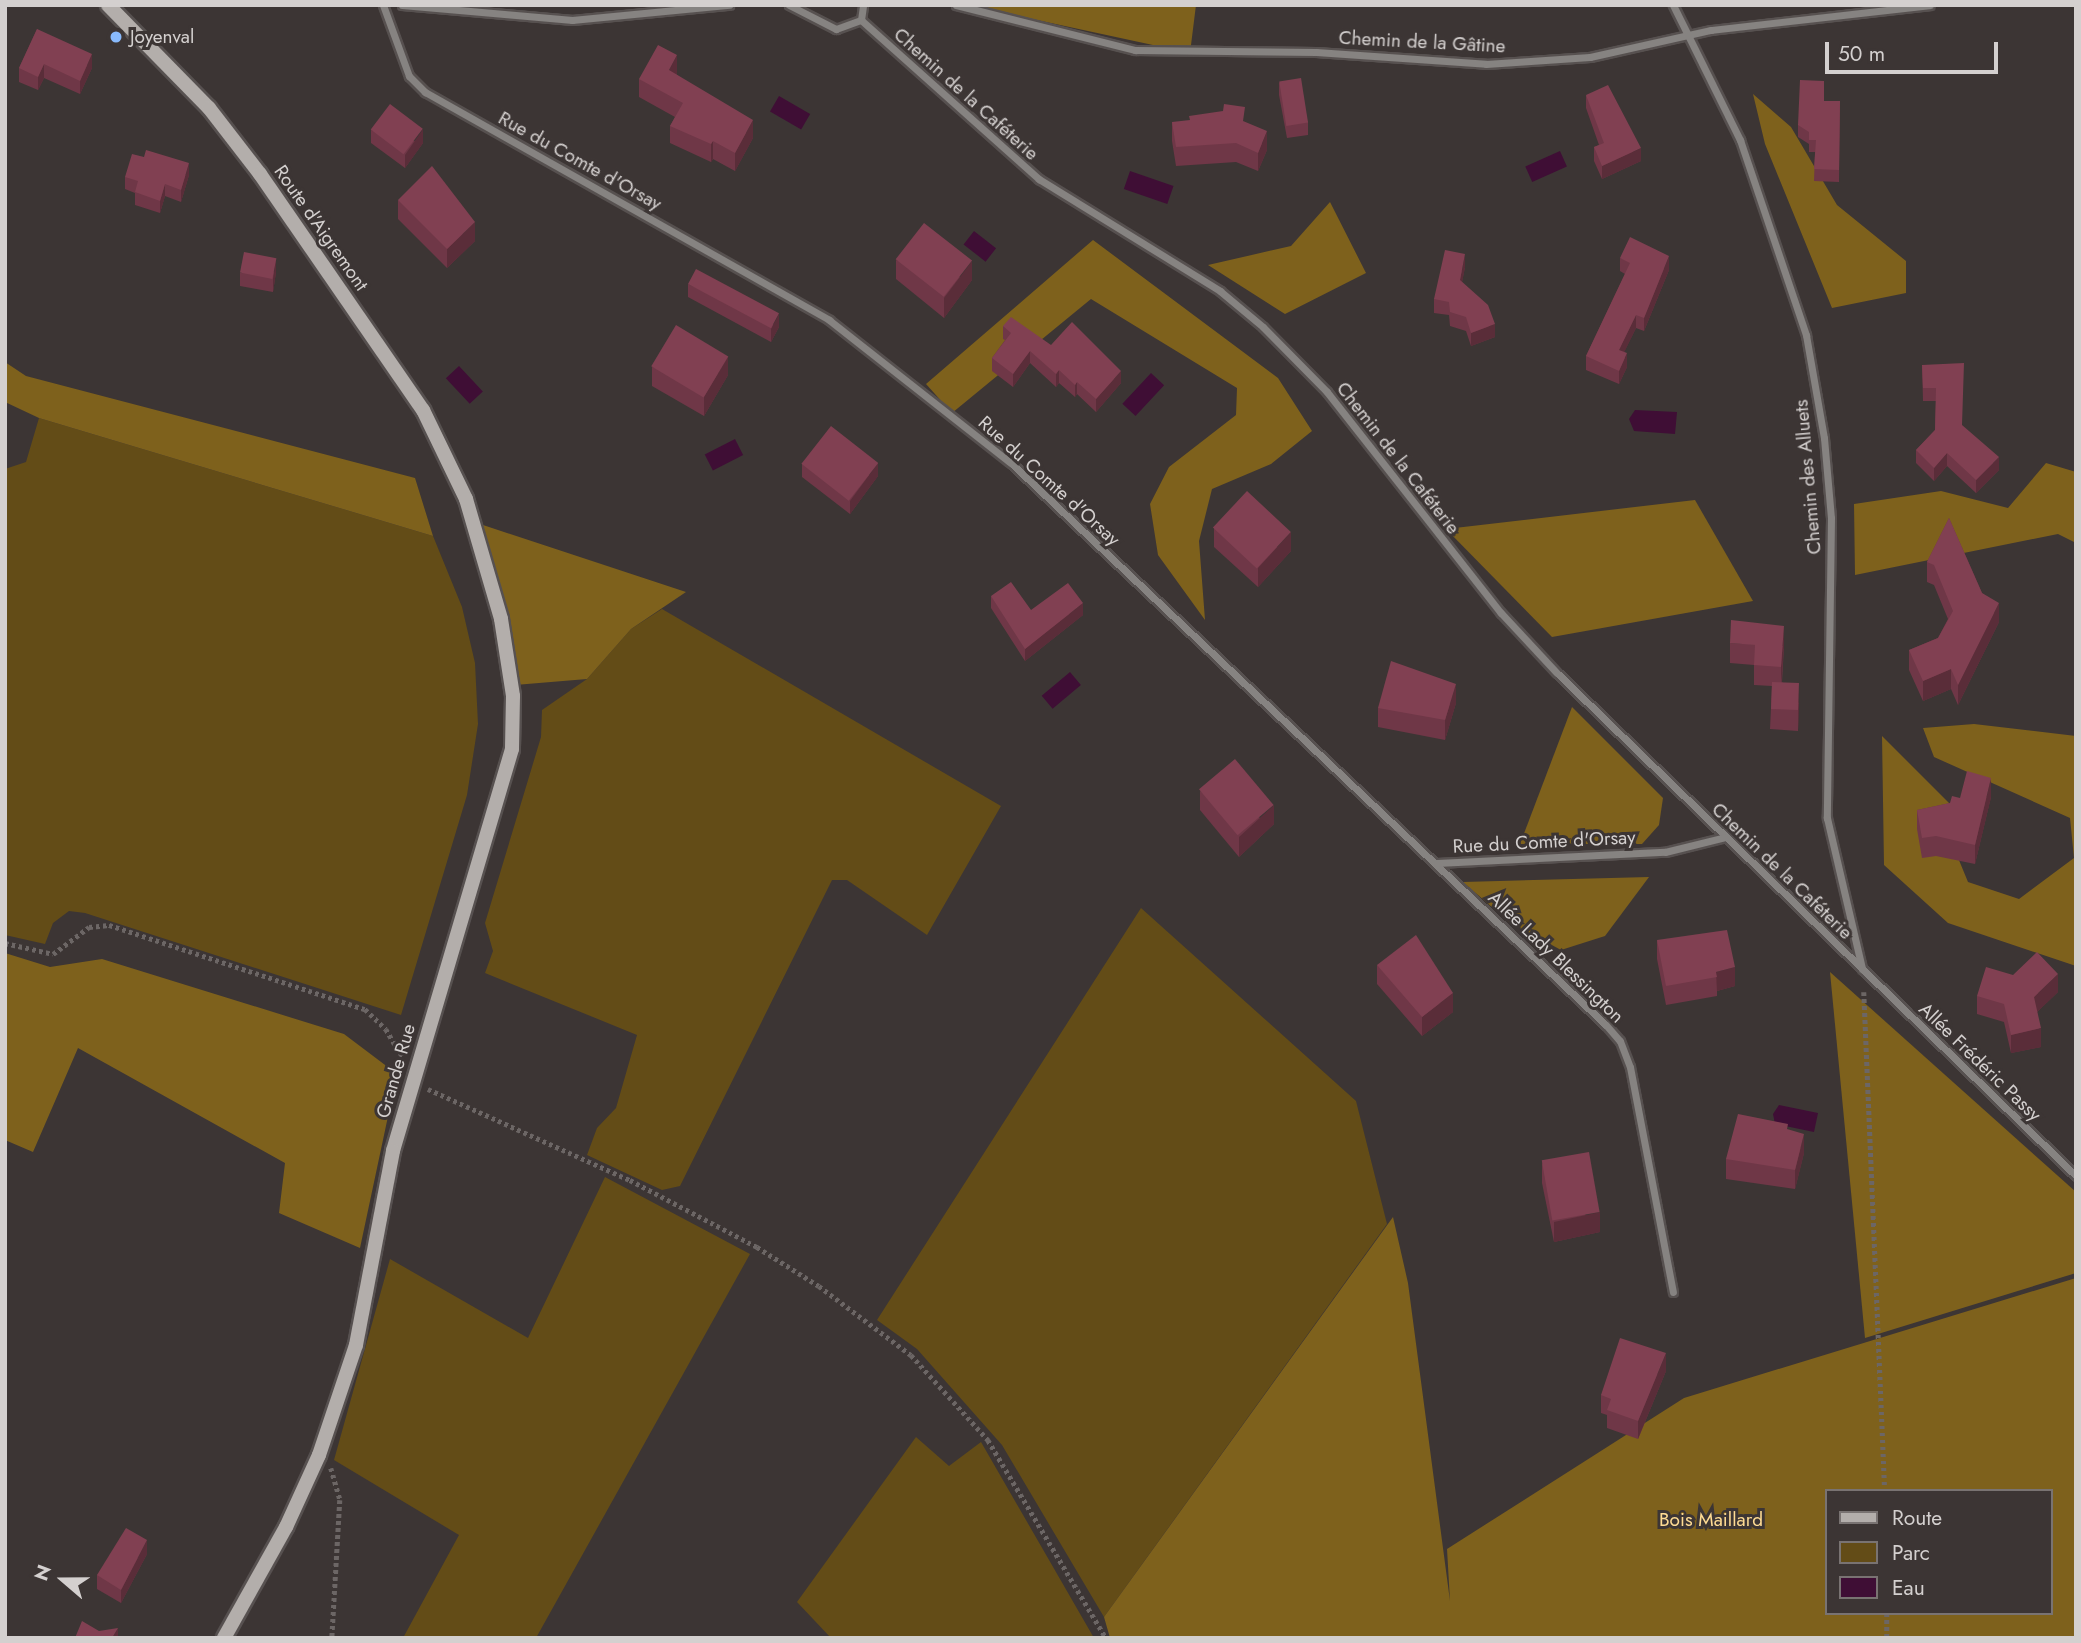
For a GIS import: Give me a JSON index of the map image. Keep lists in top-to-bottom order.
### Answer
{
  "streets": {
    "street": [
      "Chemin de la Gâtine",
      "Chemin de la Caféterie",
      "Rue du Comte d'Orsay",
      "Route d’Aigremont",
      "Chemin des Alluets",
      "Allée Lady Blessington",
      "Allée Frédéric Passy",
      "Grande Rue"
    ]
  },
  "crossings": [
    ["Chemin de la Gâtine", "Chemin des Alluets"],
    ["Chemin de la Caféterie", "Rue du Comte d'Orsay"],
    ["Chemin de la Caféterie", "Chemin des Alluets"],
    ["Chemin de la Caféterie", "Allée Frédéric Passy"],
    ["Rue du Comte d'Orsay", "Allée Lady Blessington"],
    ["Route d’Aigremont", "Grande Rue"],
    ["Chemin des Alluets", "Allée Frédéric Passy"]
  ],
  "parks": ["Bois Maillard"],
  "places": ["Joyenval"],
  "legend": ["Route", "Parc", "Eau"],
  "scale_bar": "50 m",
  "north": "left"
}
